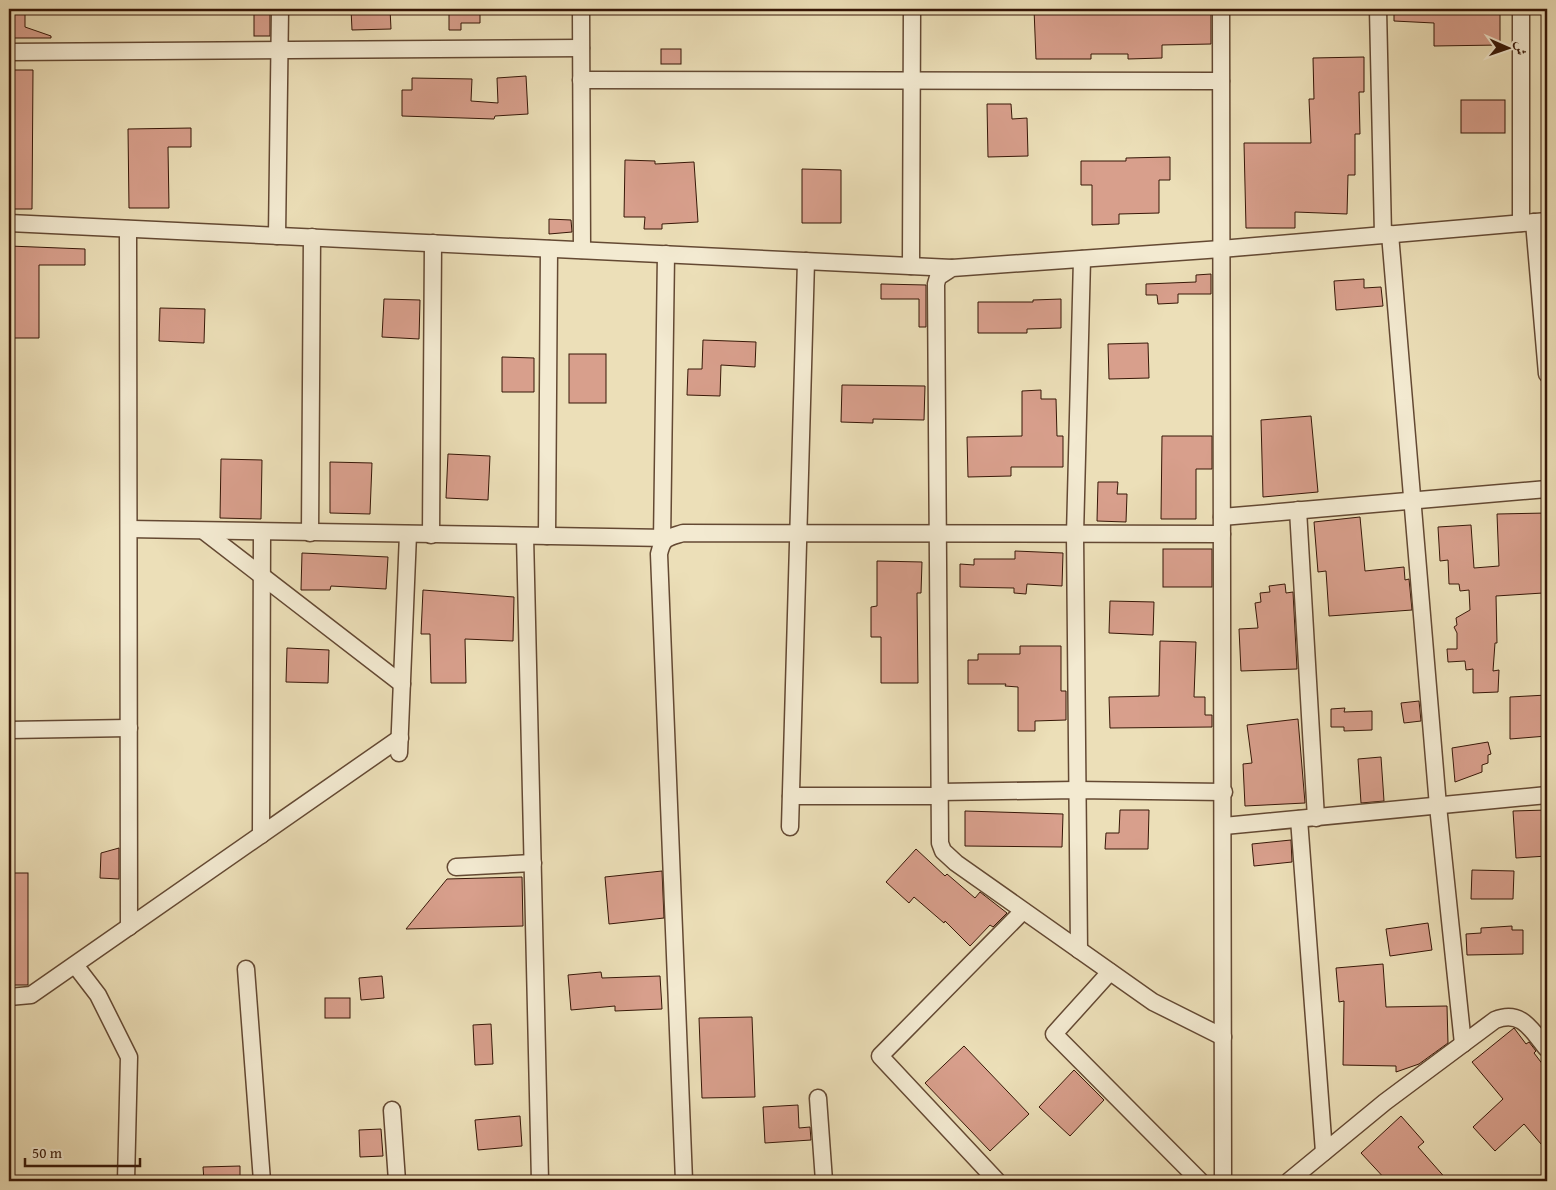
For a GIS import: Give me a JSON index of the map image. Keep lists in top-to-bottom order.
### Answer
{
  "scale_bar": "50 m",
  "north": "right"
}
